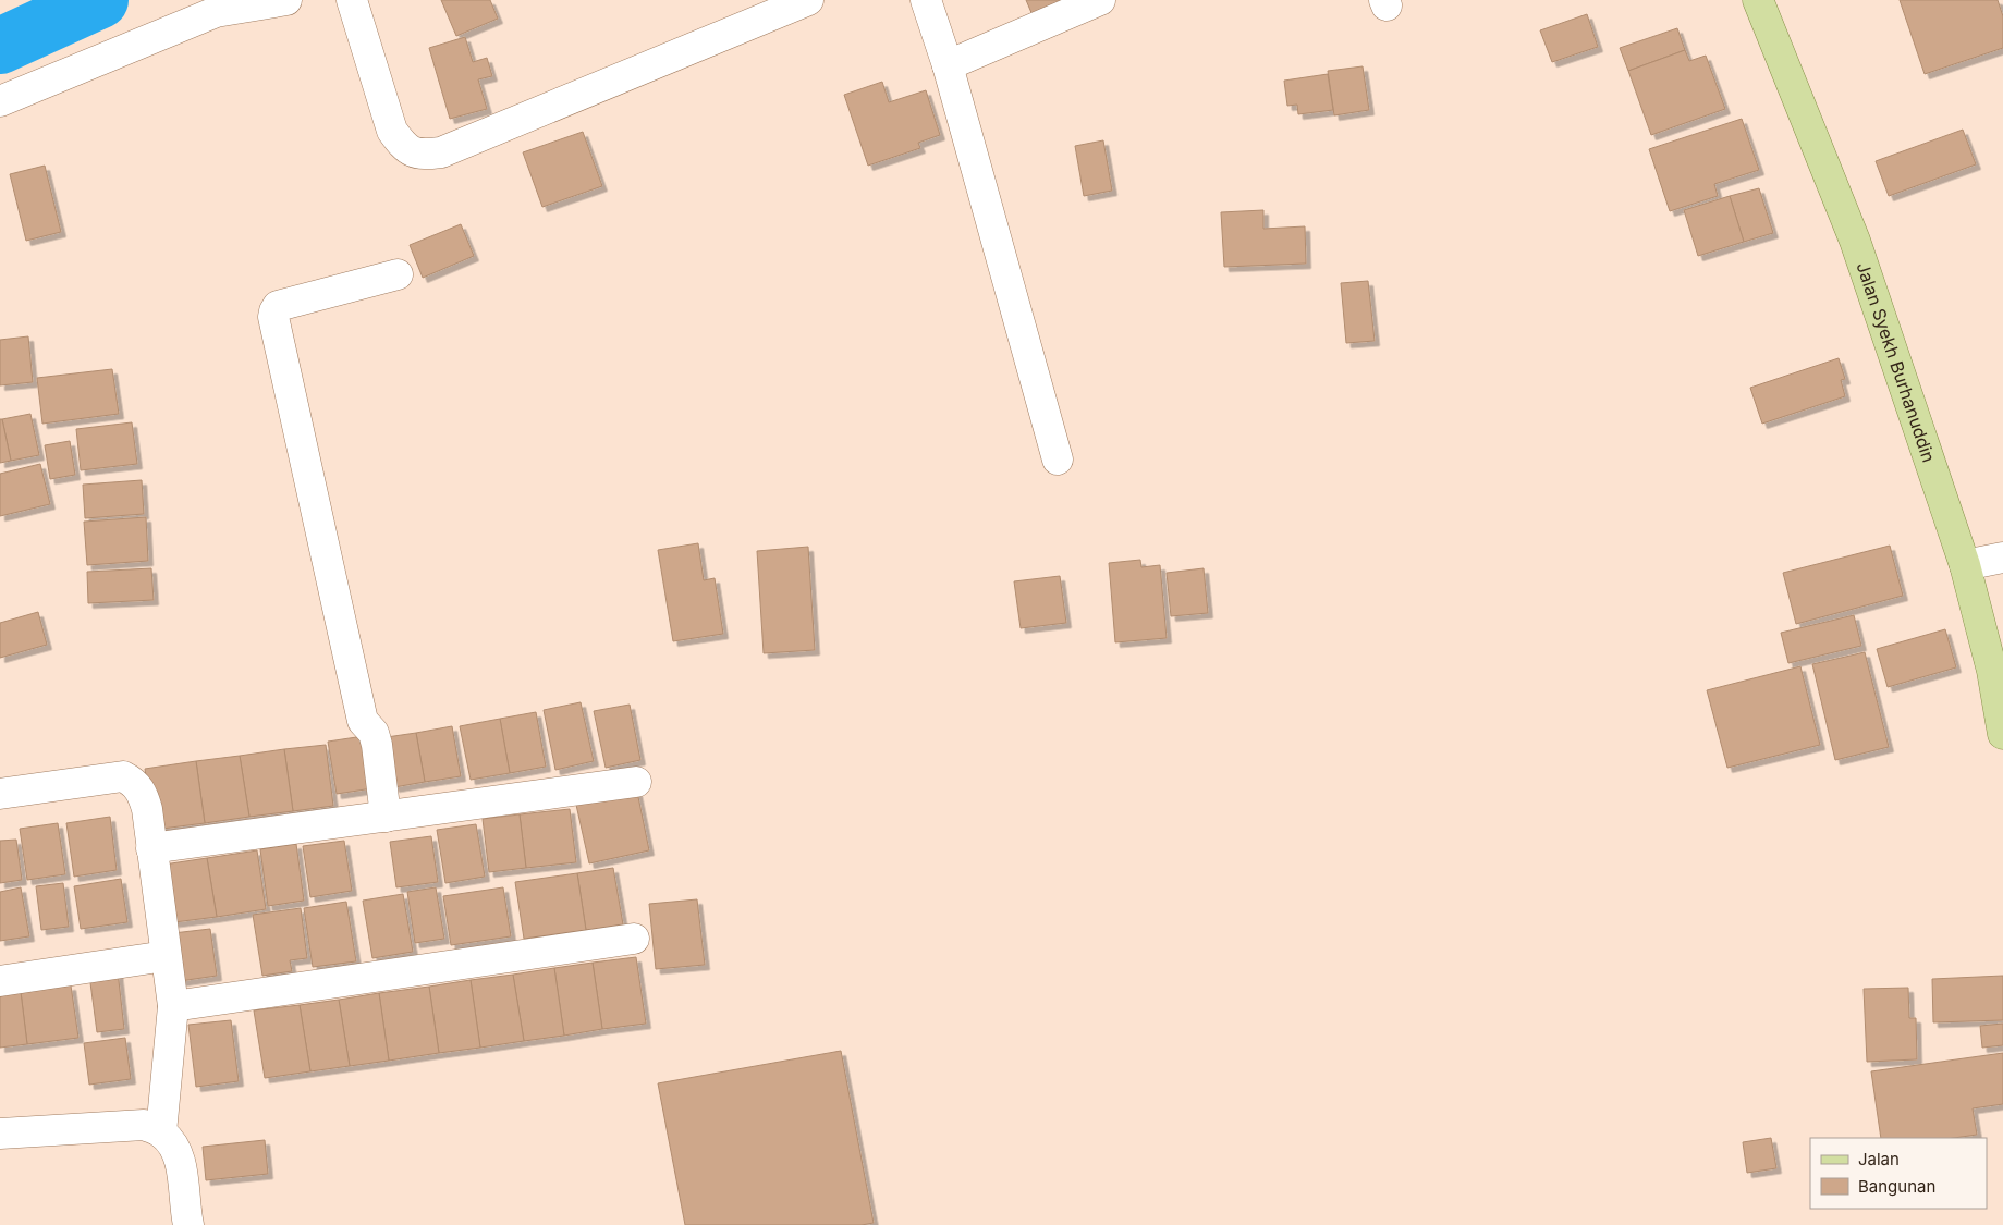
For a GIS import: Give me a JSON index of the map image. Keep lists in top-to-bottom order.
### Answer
{
  "streets": {
    "main road": ["Jalan Syekh Burhanuddin"]
  },
  "legend": ["Jalan", "Bangunan"]
}
